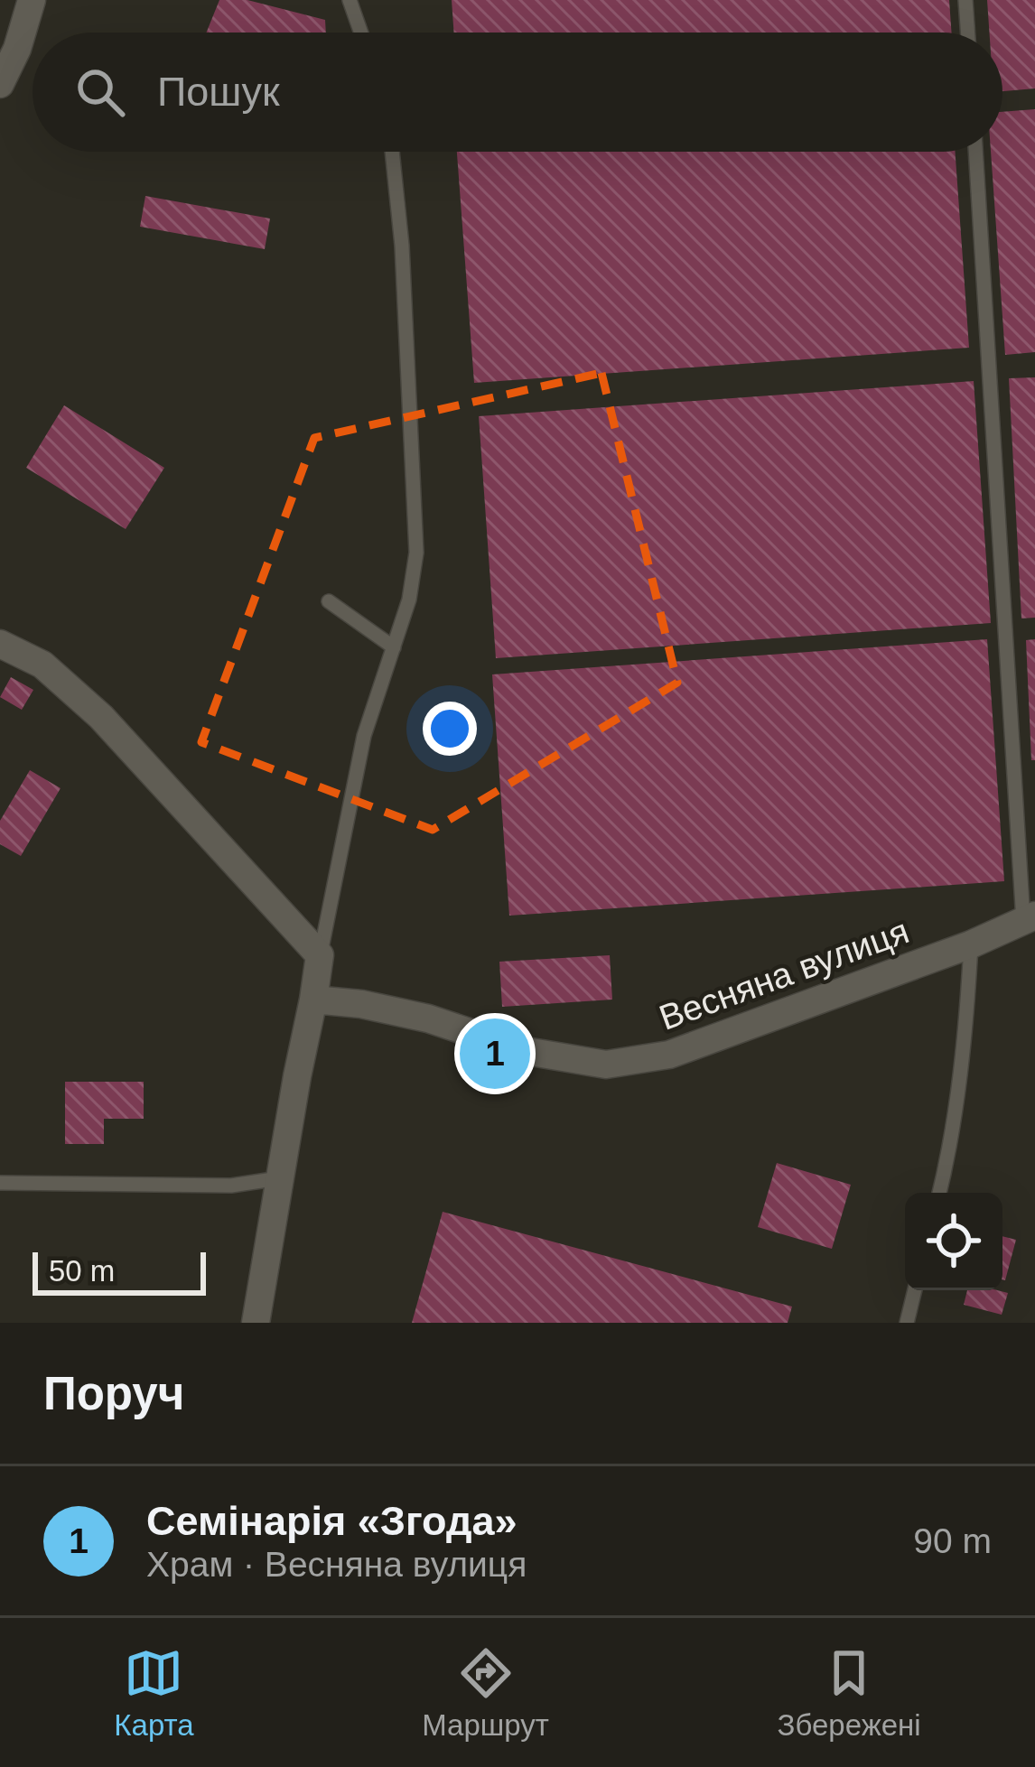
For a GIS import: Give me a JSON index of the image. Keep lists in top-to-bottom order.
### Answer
{
  "streets": {
    "street": ["Весняна вулиця"]
  },
  "scale_bar": "50 m",
  "page": {
    "search": "Пошук",
    "pins": "1",
    "scale": "50 m",
    "heading": "Поруч",
    "list": [
      {
        "mark": "1",
        "name": "Семінарія «Згода»",
        "note": "Храм · Весняна вулиця",
        "value": "90 m"
      }
    ],
    "nav": ["Карта", "Маршрут", "Збережені"]
  }
}
